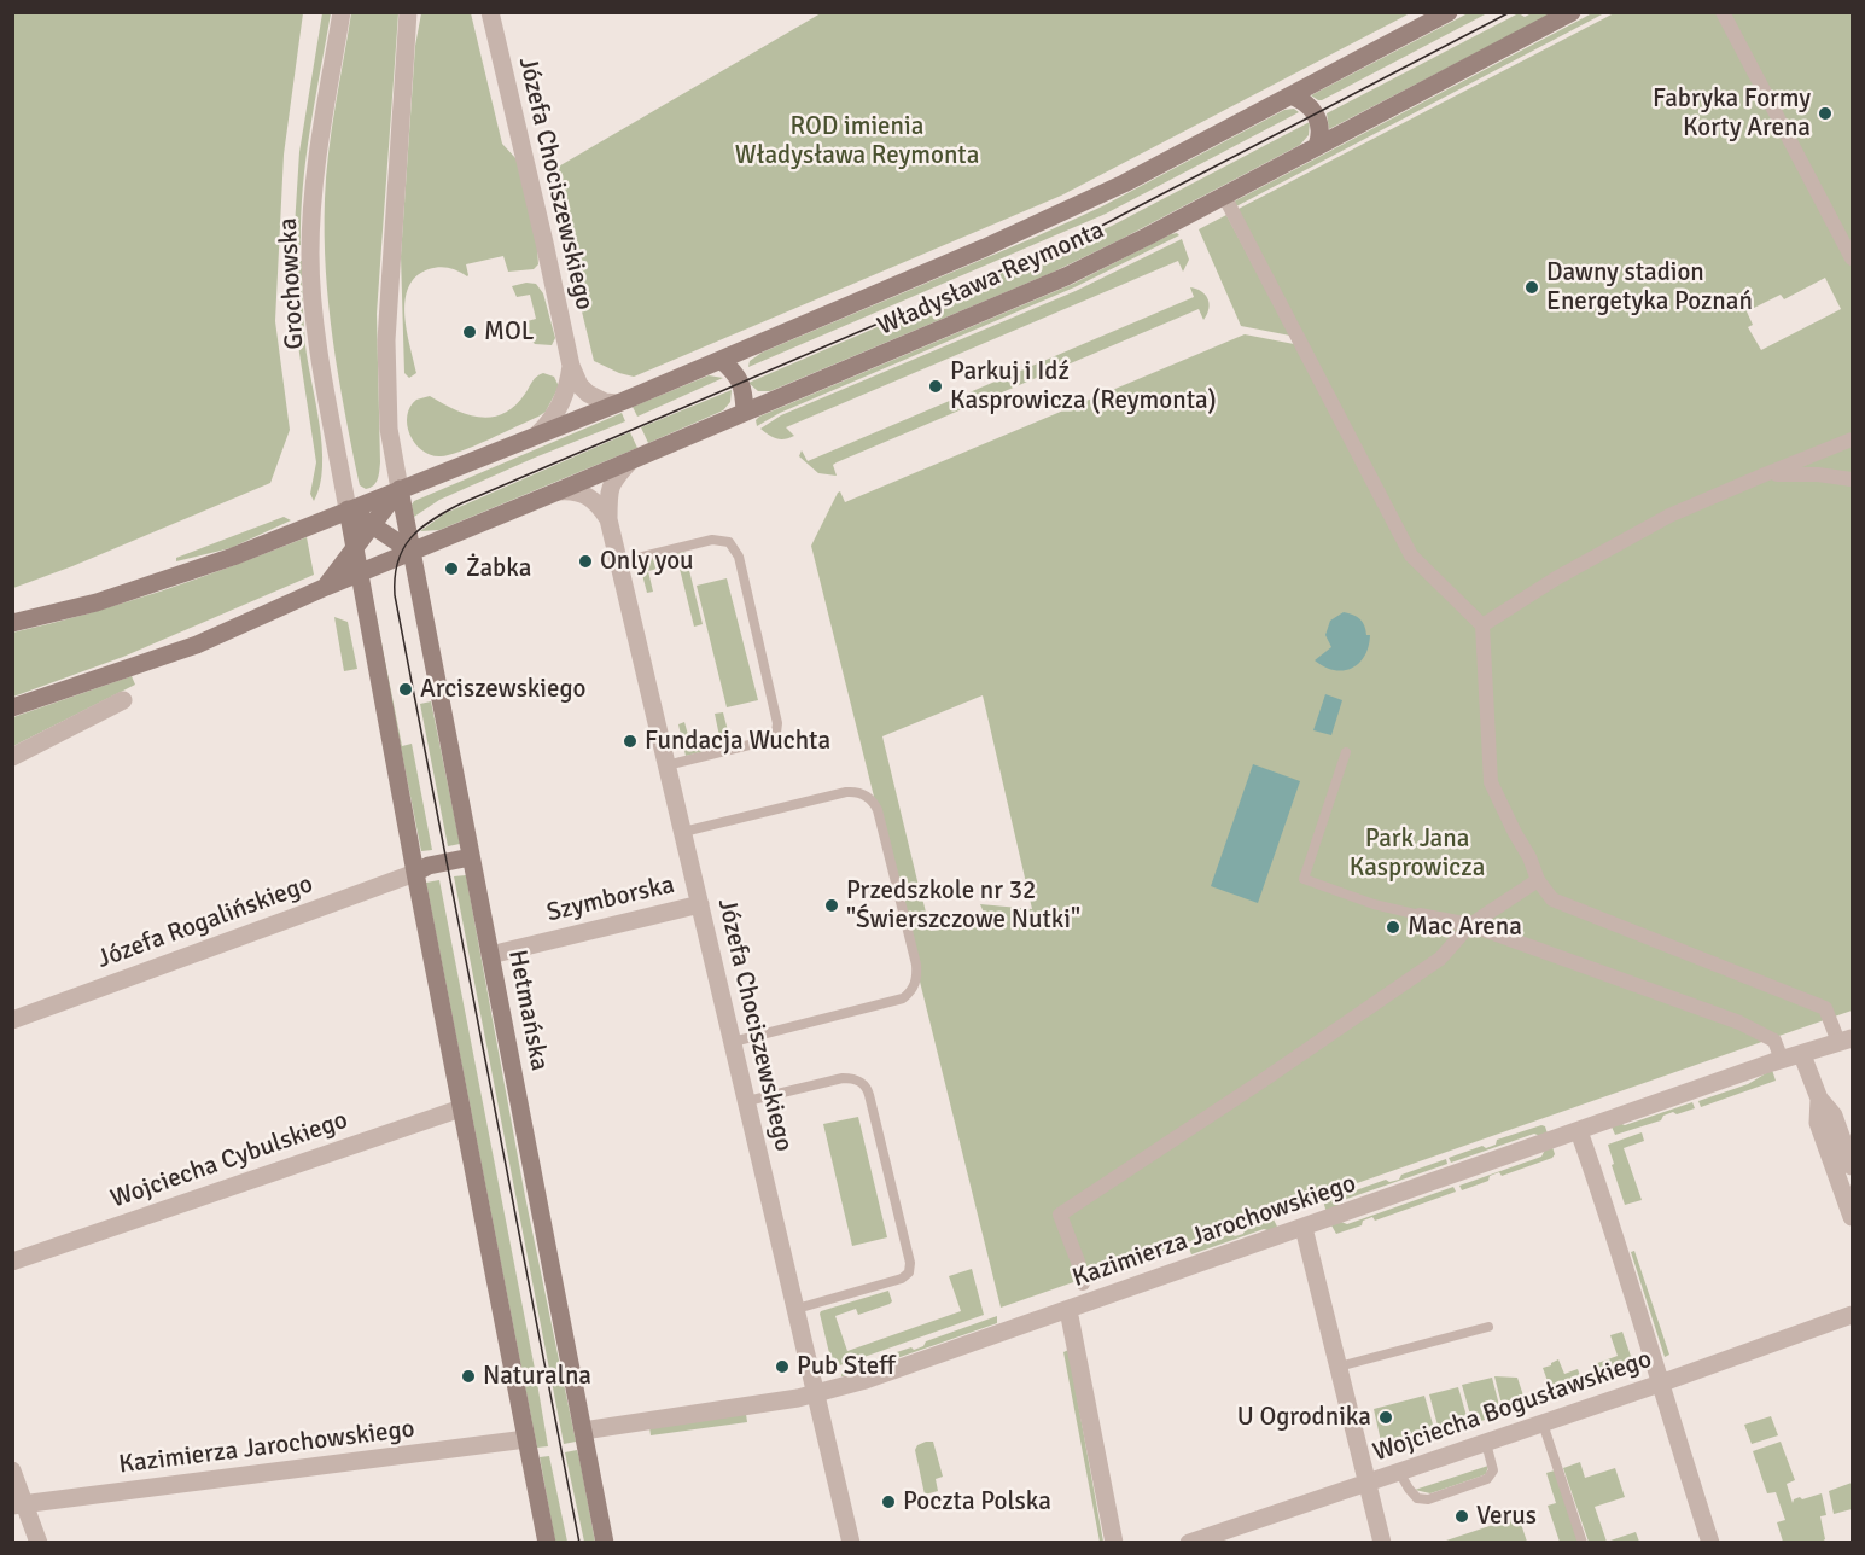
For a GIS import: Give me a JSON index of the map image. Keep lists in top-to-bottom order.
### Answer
{
  "streets": {
    "main road": ["Władysława Reymonta", "Hetmańska"],
    "street": [
      "Józefa Chociszewskiego",
      "Grochowska",
      "Szymborska",
      "Józefa Rogalińskiego",
      "Wojciecha Cybulskiego",
      "Kazimierza Jarochowskiego",
      "Wojciecha Bogusławskiego"
    ]
  },
  "crossings": [
    ["Józefa Chociszewskiego", "Władysława Reymonta"],
    ["Józefa Chociszewskiego", "Szymborska"],
    ["Józefa Chociszewskiego", "Kazimierza Jarochowskiego"],
    ["Władysława Reymonta", "Grochowska"],
    ["Władysława Reymonta", "Hetmańska"],
    ["Szymborska", "Hetmańska"],
    ["Hetmańska", "Kazimierza Jarochowskiego"]
  ],
  "parks": ["ROD imienia Władysława Reymonta", "Park Jana Kasprowicza"],
  "places": [
    "Fabryka Formy Korty Arena",
    "Dawny stadion Energetyka Poznań",
    "MOL",
    "Parkuj i Idź Kasprowicza (Reymonta)",
    "Only you",
    "Żabka",
    "Arciszewskiego",
    "Fundacja Wuchta",
    "Przedszkole nr 32 \"Świerszczowe Nutki\"",
    "Mac Arena",
    "Pub Steff",
    "Naturalna",
    "U Ogrodnika",
    "Poczta Polska",
    "Verus"
  ]
}
